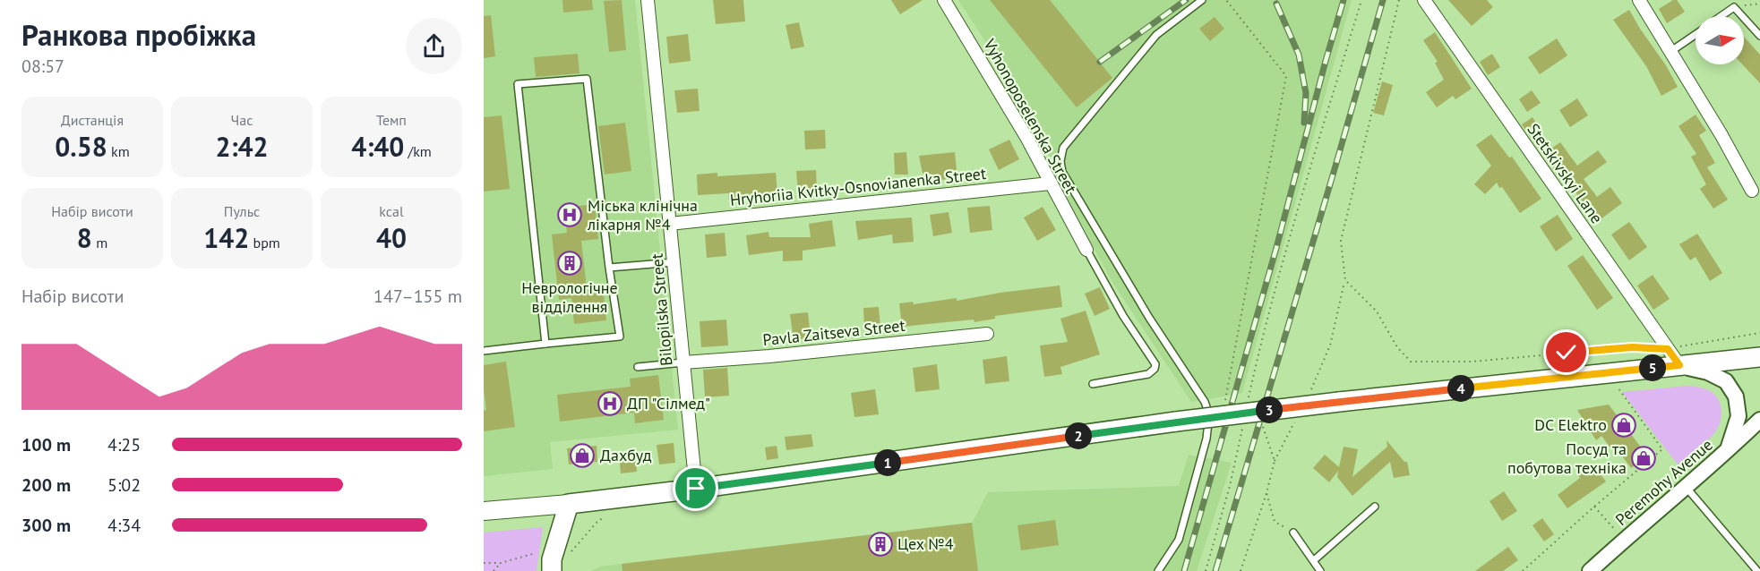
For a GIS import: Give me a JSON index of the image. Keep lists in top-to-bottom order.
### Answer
{
  "streets": {
    "street": [
      "Vyhonoposelenska Street",
      "Stetskivskyi Lane",
      "Hryhoriia Kvitky-Osnovianenka Street",
      "Bilopilska Street",
      "Pavla Zaitseva Street",
      "Peremohy Avenue"
    ]
  },
  "crossings": [
    ["Vyhonoposelenska Street", "Hryhoriia Kvitky-Osnovianenka Street"],
    ["Hryhoriia Kvitky-Osnovianenka Street", "Bilopilska Street"],
    ["Bilopilska Street", "Pavla Zaitseva Street"]
  ],
  "places": {
    "hospital": ["Міська клінічна лікарня №4", "ДП \"Сілмед\""],
    "building": ["Неврологічне відділення", "Цех №4"],
    "shop": ["DC Elektro", "Дахбуд", "Посуд та побутова техніка"]
  },
  "north": "right",
  "page": {
    "heading": ["Ранкова пробіжка", "08:57"],
    "stats": [
      ["Дистанція", "0.58 km"],
      ["Час", "2:42"],
      ["Темп", "4:40 /km"],
      ["Набір висоти", "8 m"],
      ["Пульс", "142 bpm"],
      ["kcal", "40"]
    ],
    "chart": ["Набір висоти", "147–155 m"],
    "pins": [
      "5",
      "4",
      "3",
      "2",
      "1"
    ],
    "list": [
      {
        "name": "100 m",
        "note": "4:25"
      },
      {
        "name": "200 m",
        "note": "5:02"
      },
      {
        "name": "300 m",
        "note": "4:34"
      }
    ]
  }
}
